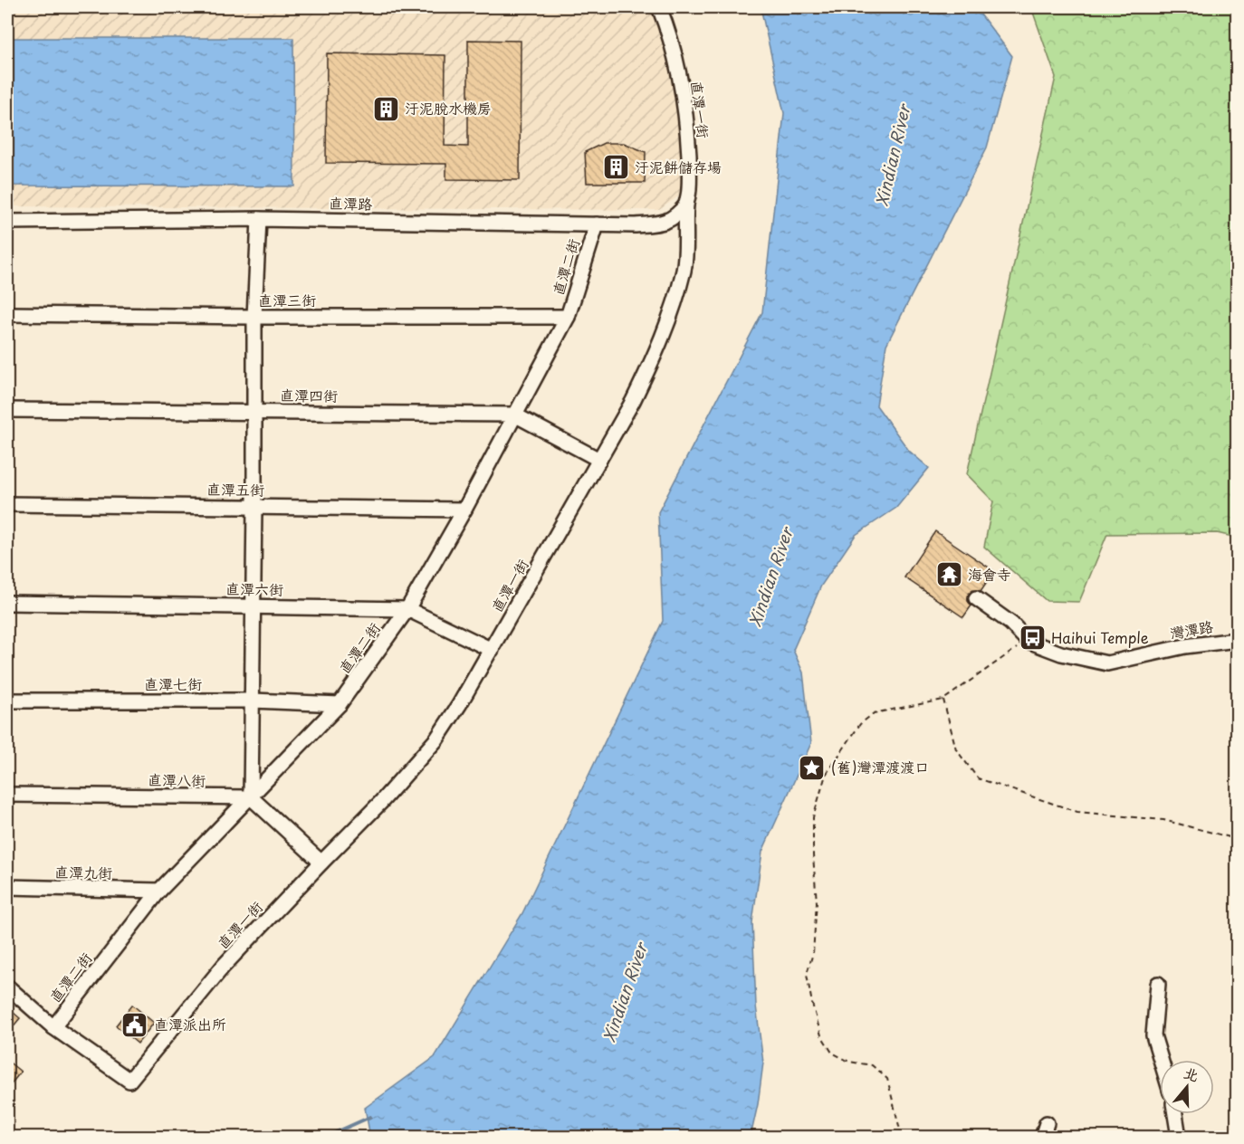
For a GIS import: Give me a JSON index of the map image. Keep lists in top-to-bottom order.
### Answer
{
  "streets": {
    "street": [
      "直潭一街",
      "直潭路",
      "直潭二街",
      "直潭三街",
      "直潭四街",
      "直潭五街",
      "直潭六街",
      "灣潭路",
      "直潭七街",
      "直潭八街",
      "直潭九街"
    ]
  },
  "crossings": [
    ["直潭一街", "直潭路"],
    ["直潭一街", "直潭二街"],
    ["直潭一街", "直潭四街"],
    ["直潭一街", "直潭六街"],
    ["直潭路", "直潭二街"],
    ["直潭二街", "直潭三街"],
    ["直潭二街", "直潭四街"],
    ["直潭二街", "直潭五街"],
    ["直潭二街", "直潭六街"],
    ["直潭二街", "直潭七街"],
    ["直潭二街", "直潭八街"],
    ["直潭二街", "直潭九街"]
  ],
  "water": ["Xindian River"],
  "places": {
    "building": ["汙泥脫水機房", "汙泥餅儲存場"],
    "temple": ["海會寺"],
    "bus stop": ["Haihui Temple"],
    "place": ["(舊)灣潭渡渡口"],
    "public building": ["直潭派出所"]
  },
  "north": "top"
}
